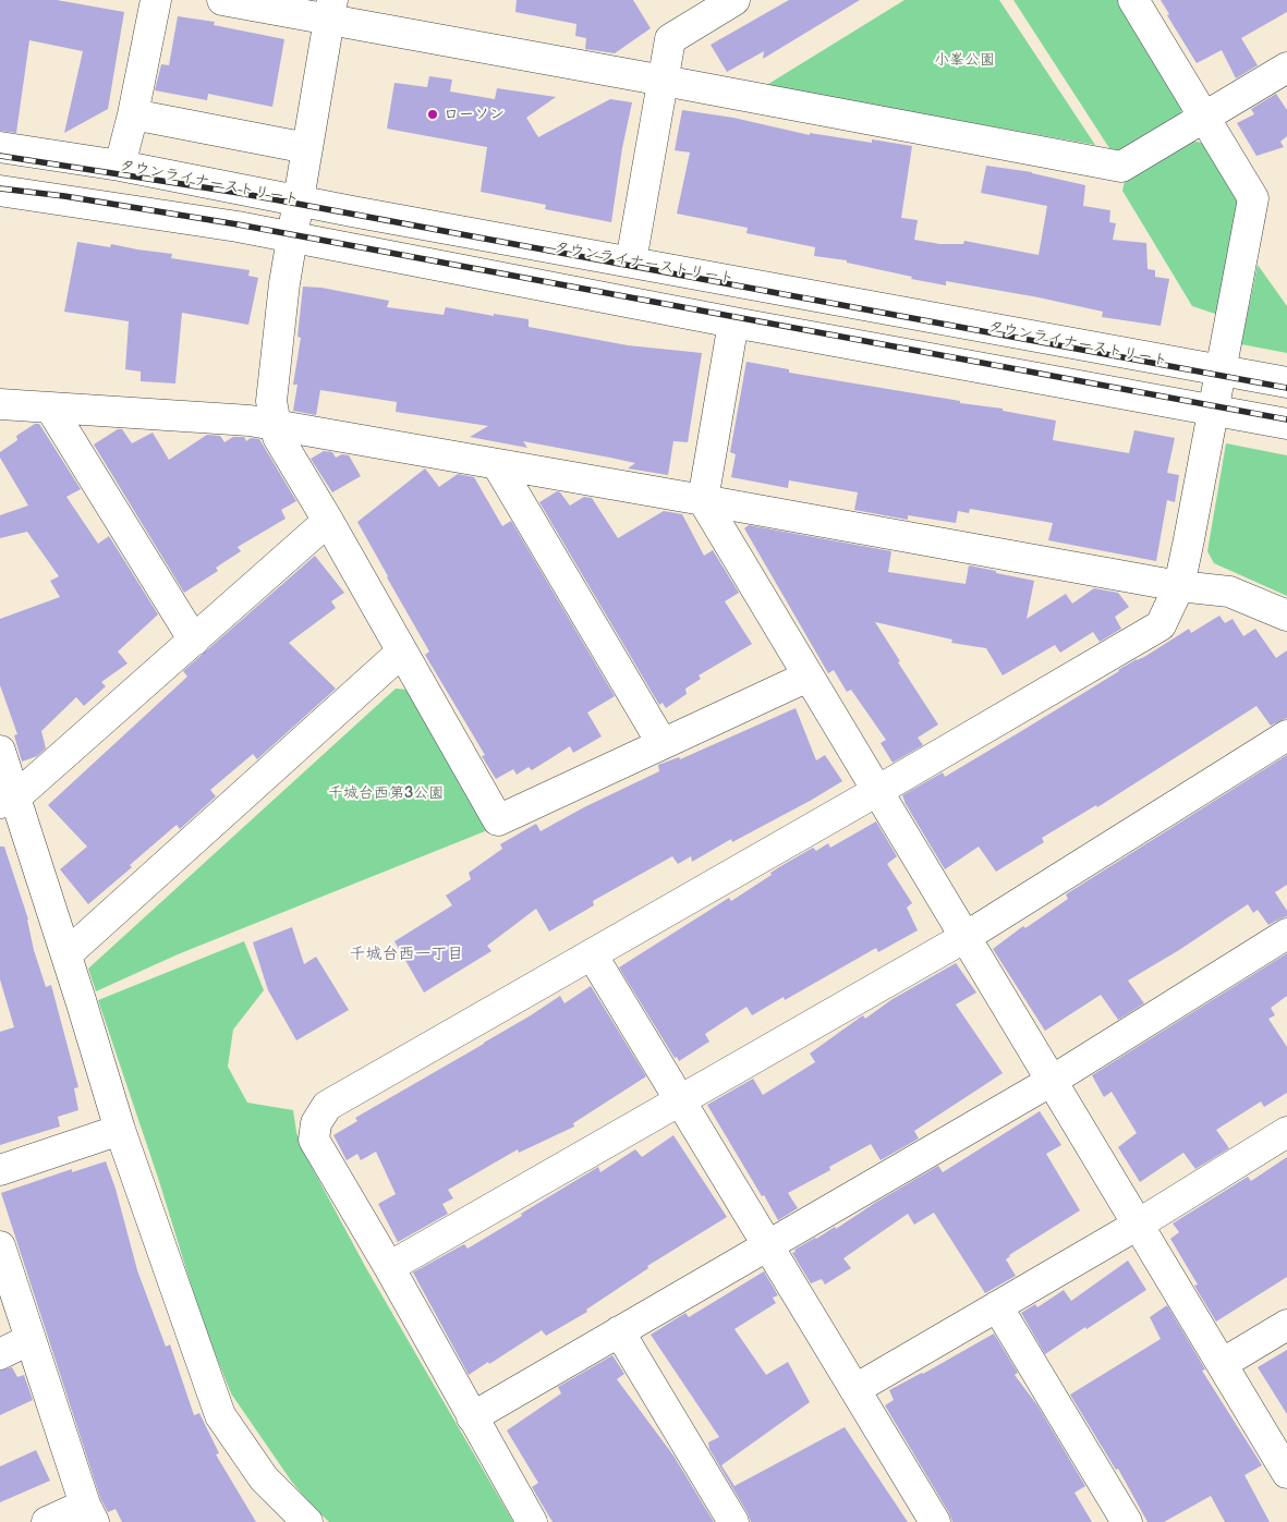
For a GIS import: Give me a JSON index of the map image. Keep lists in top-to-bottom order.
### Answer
{
  "streets": {
    "street": ["タウンライナーストリート"]
  },
  "districts": ["千城台西一丁目"],
  "parks": ["小峯公園", "千城台西第3公園"],
  "places": ["ローソン"]
}
